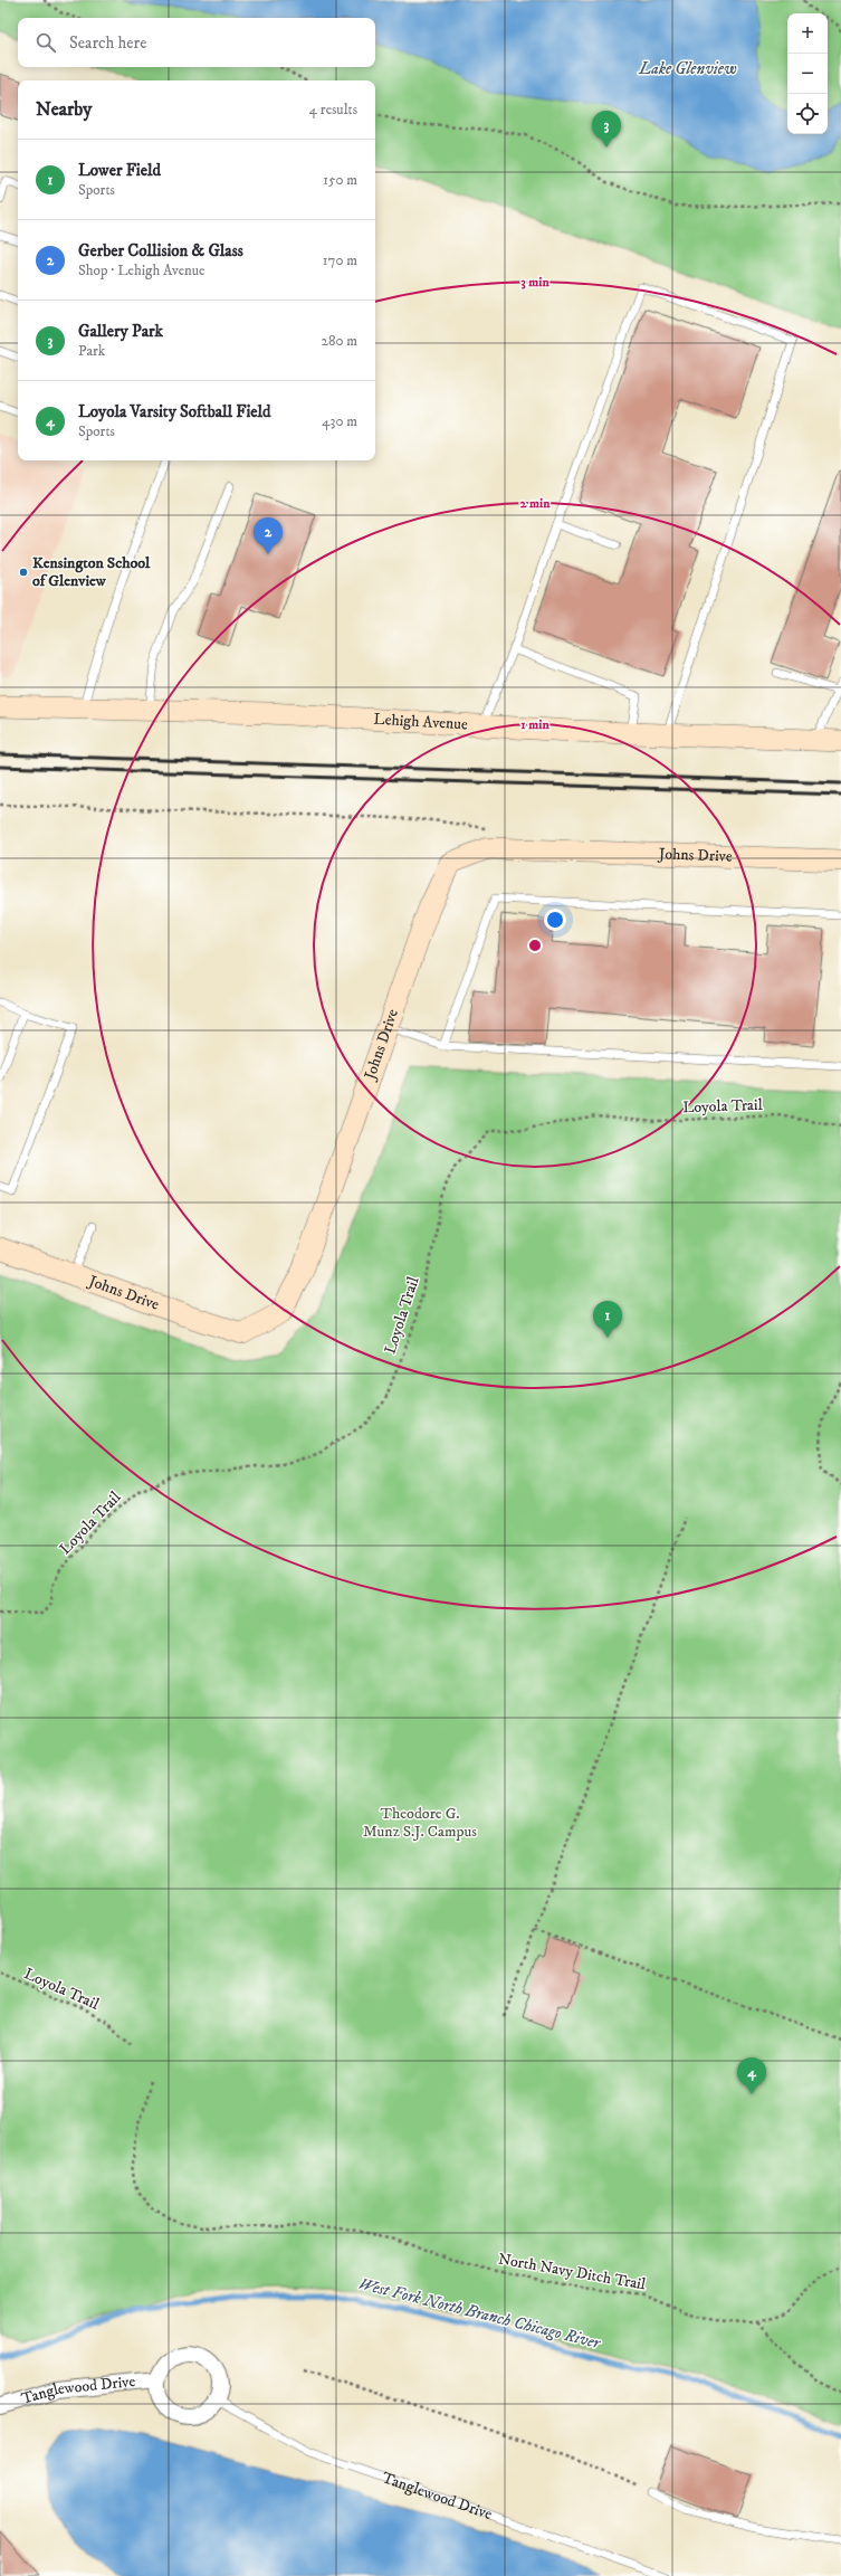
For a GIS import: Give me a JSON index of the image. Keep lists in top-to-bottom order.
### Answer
{
  "streets": {
    "street": ["Lehigh Avenue", "Johns Drive", "Tanglewood Drive"],
    "path": ["Loyola Trail", "North Navy Ditch Trail"]
  },
  "water": ["Lake Glenview", "West Fork North Branch Chicago River"],
  "parks": ["Theodore G. Munz S.J. Campus"],
  "places": ["Kensington School of Glenview"],
  "page": {
    "map_buttons": ["+", "−"],
    "search": "Search here",
    "heading": ["Nearby", "4 results"],
    "pins": [
      "3",
      "2",
      "1",
      "4"
    ],
    "list": [
      {
        "mark": "1",
        "name": "Lower Field",
        "note": "Sports",
        "value": "150 m"
      },
      {
        "mark": "2",
        "name": "Gerber Collision & Glass",
        "note": "Shop · Lehigh Avenue",
        "value": "170 m"
      },
      {
        "mark": "3",
        "name": "Gallery Park",
        "note": "Park",
        "value": "280 m"
      },
      {
        "mark": "4",
        "name": "Loyola Varsity Softball Field",
        "note": "Sports",
        "value": "430 m"
      }
    ]
  },
  "rings": ["3 min", "2 min", "1 min"]
}
